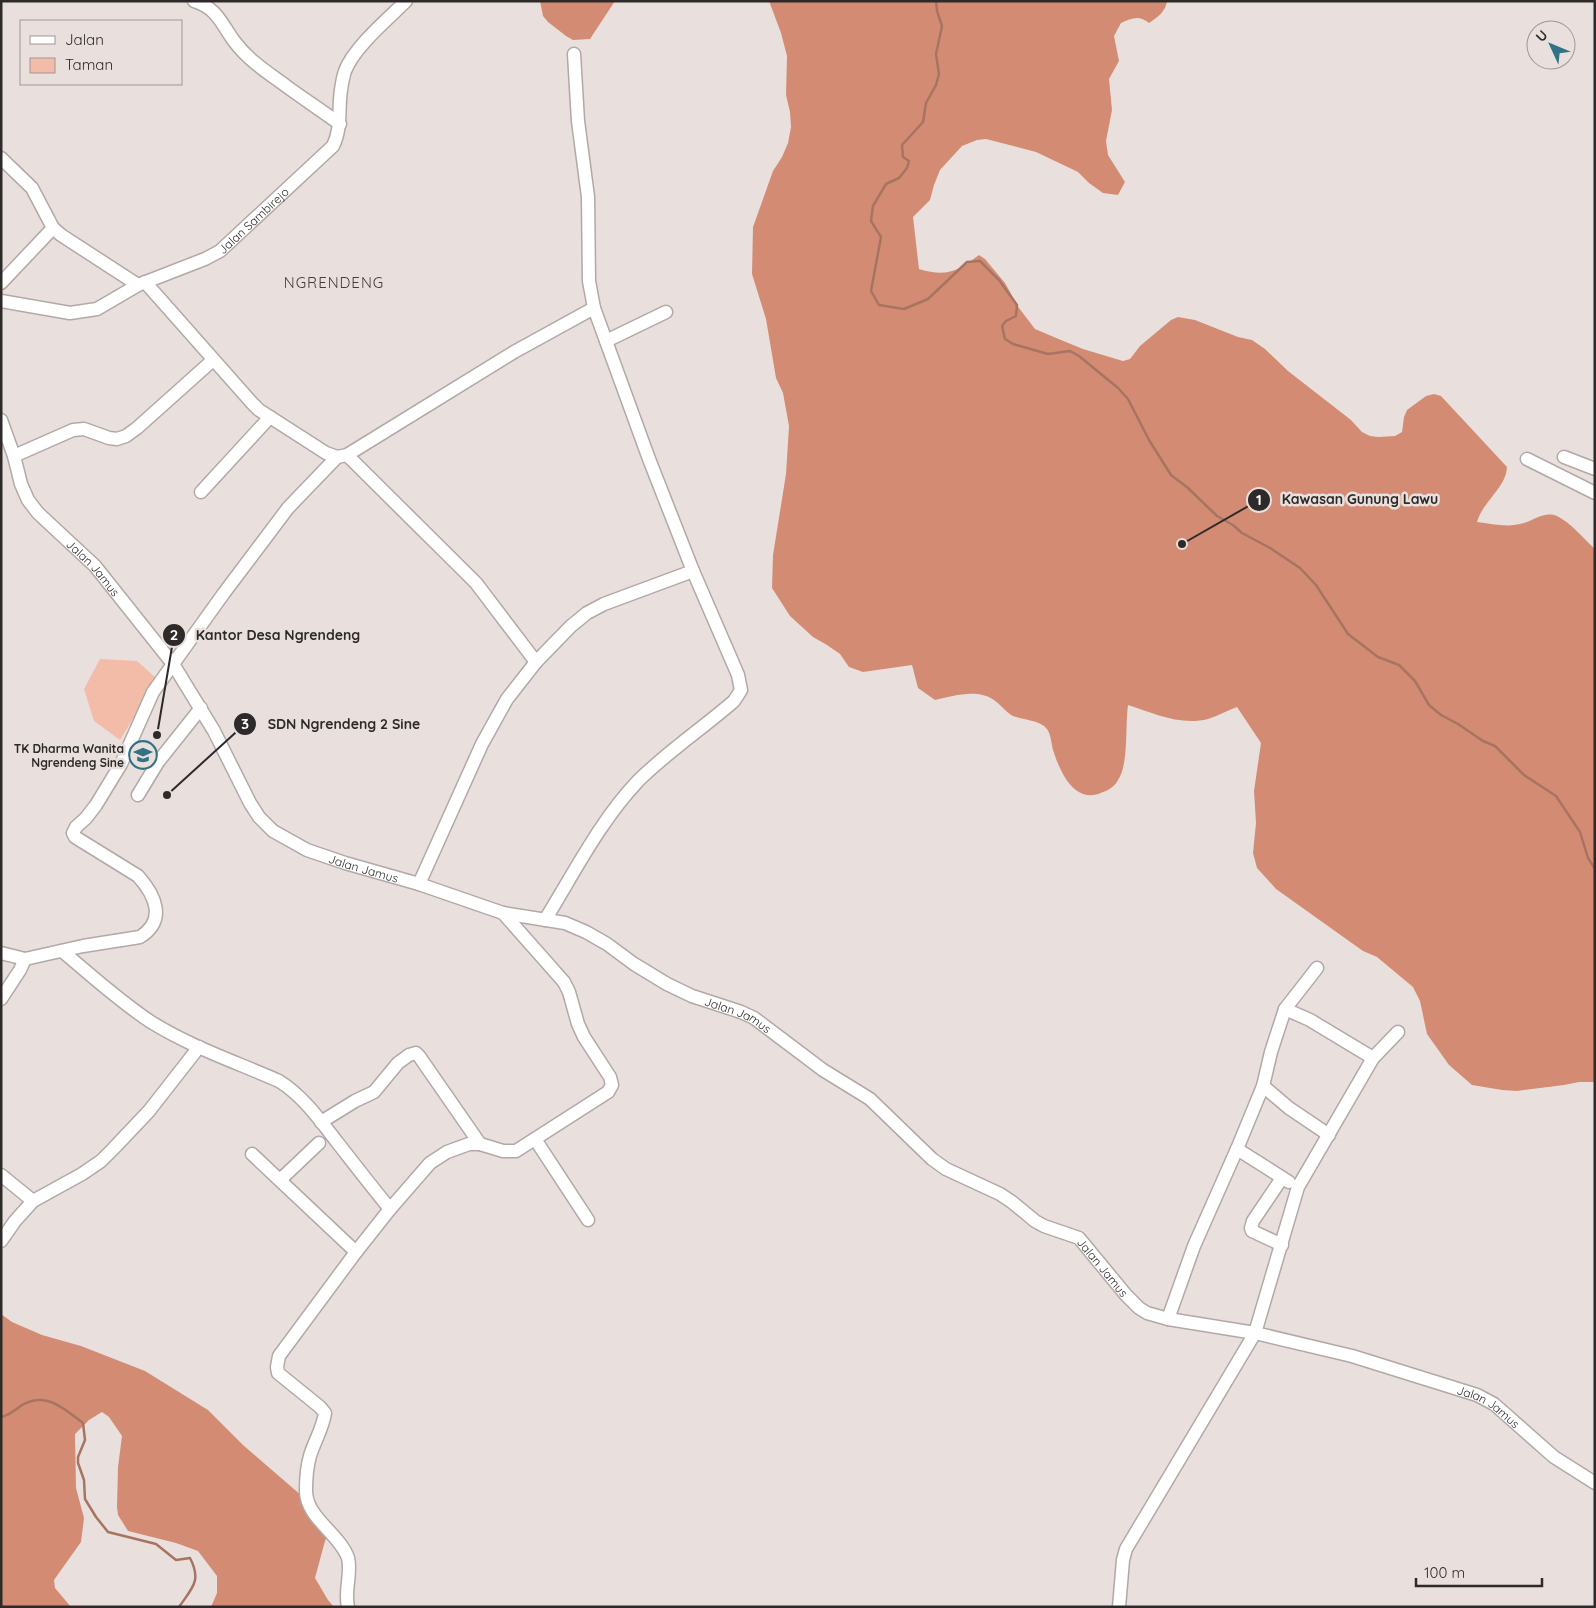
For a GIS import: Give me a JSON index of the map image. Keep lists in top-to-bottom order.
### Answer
{
  "streets": {
    "street": ["Jalan Sambirejo", "Jalan Jamus"]
  },
  "districts": ["NGRENDENG"],
  "places": {
    "other": ["Kawasan Gunung Lawu", "Kantor Desa Ngrendeng", "SDN Ngrendeng 2 Sine"],
    "school or university": ["TK Dharma Wanita Ngrendeng Sine"]
  },
  "legend": ["Jalan", "Taman"],
  "scale_bar": "100 m",
  "north": "top left"
}
